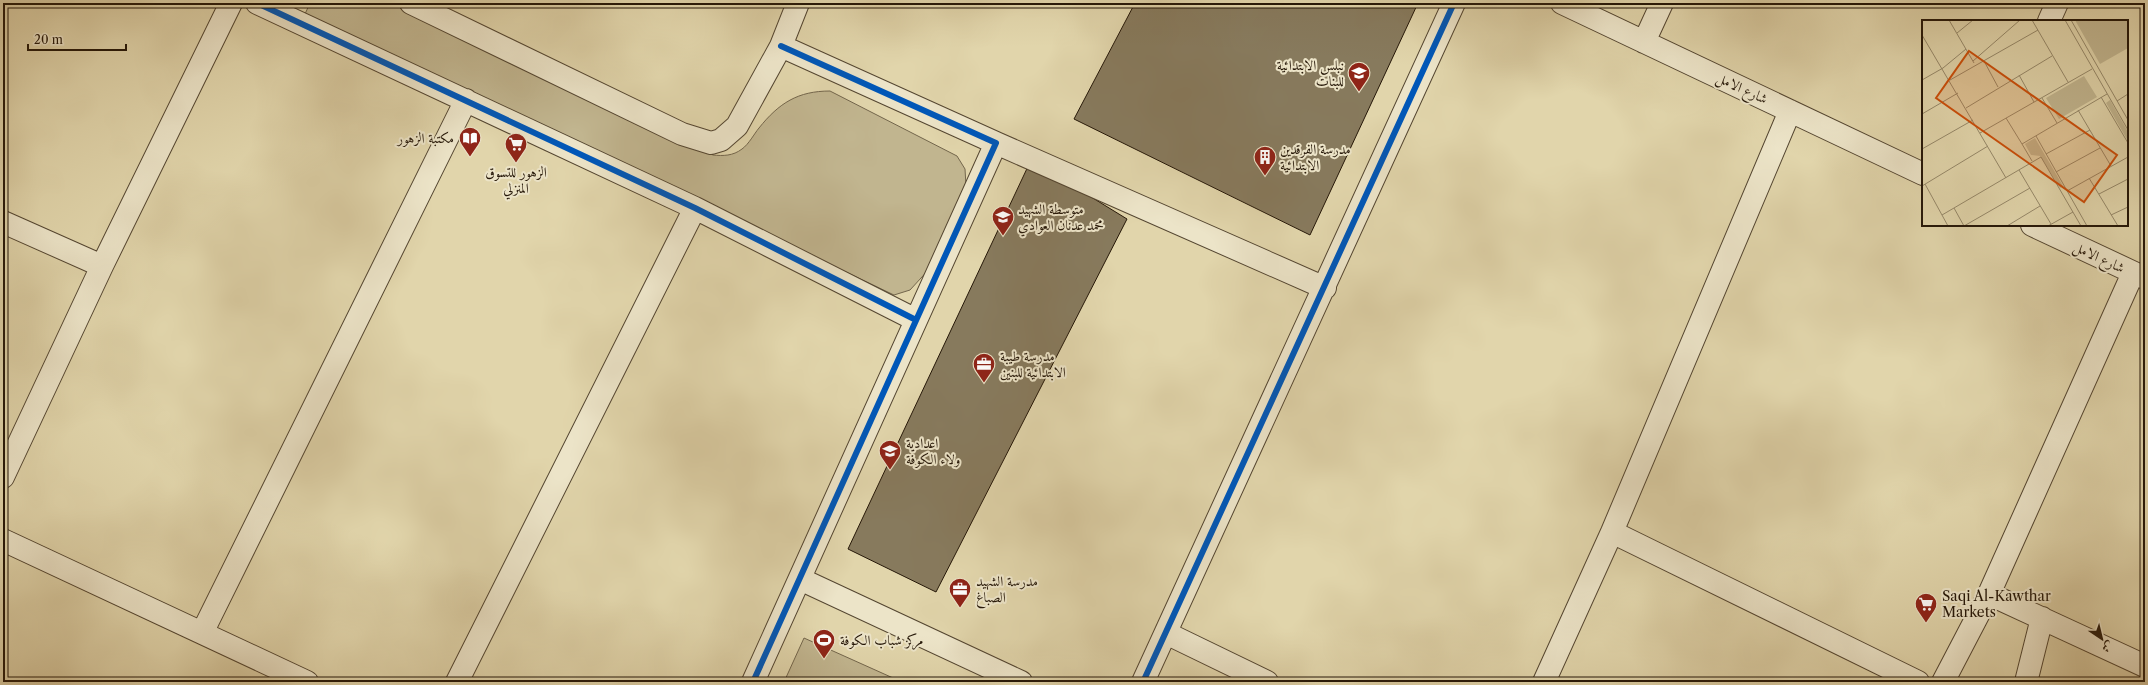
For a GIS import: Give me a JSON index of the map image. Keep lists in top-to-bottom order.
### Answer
{
  "streets": {
    "street": ["شارع الامل"]
  },
  "places": {
    "school or university": ["نبلس الابتدائية للبنات", "متوسطة الشهيد محمد عدنان العوادي", "اعدادية ولاء الكوفة"],
    "library": ["مكتبة الزهور"],
    "supermarket": ["الزهور للتسوق المنزلي", "Saqi Al-Kawthar Markets"],
    "building": ["مدرسة الفرقدين الابتدائية"],
    "office": ["مدرسة طيبة الابتدائية للبنين", "مدرسة الشهيد الصباغ"],
    "sports": ["مركز شباب الكوفة"]
  },
  "scale_bar": "20 m",
  "north": "bottom right"
}
